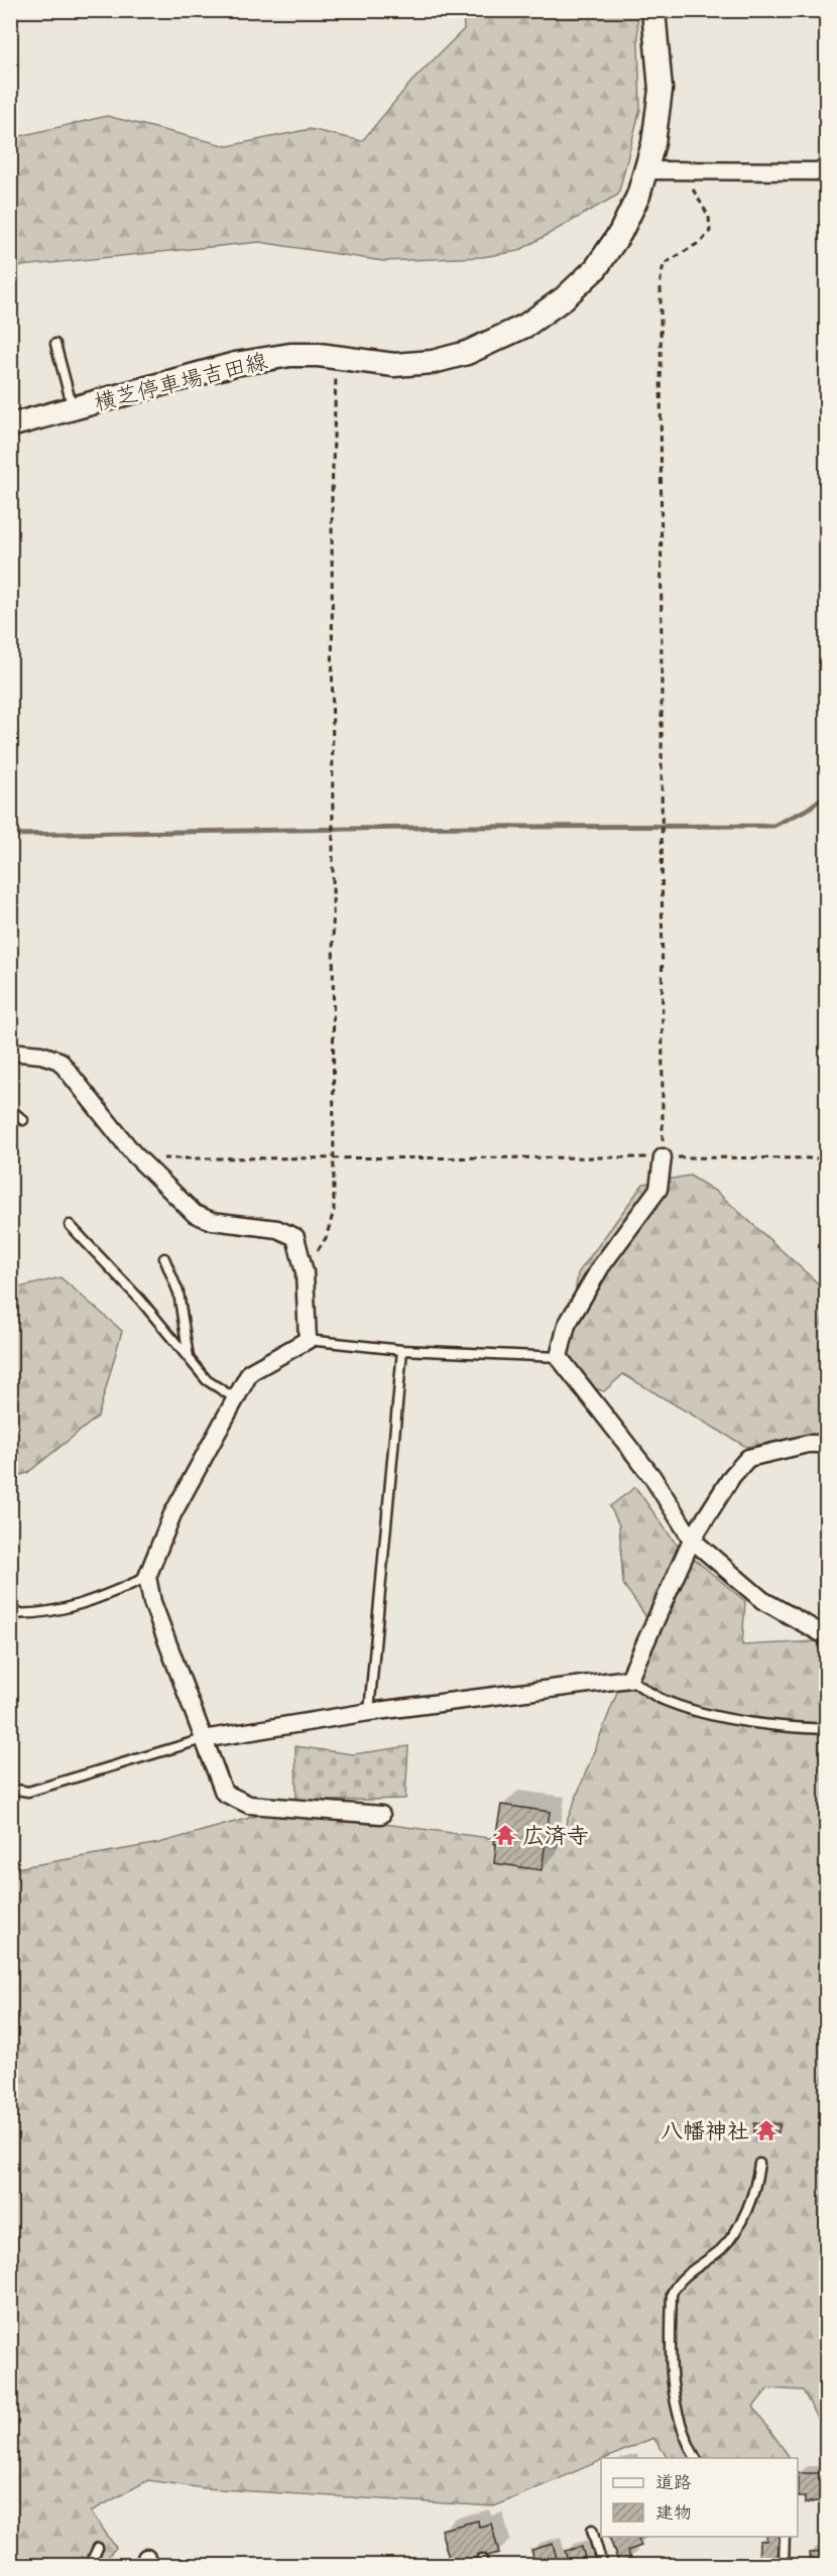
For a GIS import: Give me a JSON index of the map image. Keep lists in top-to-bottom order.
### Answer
{
  "streets": {
    "main road": ["横芝停車場吉田線"]
  },
  "places": {
    "temple": ["広済寺", "八幡神社"]
  },
  "legend": ["道路", "建物"]
}
